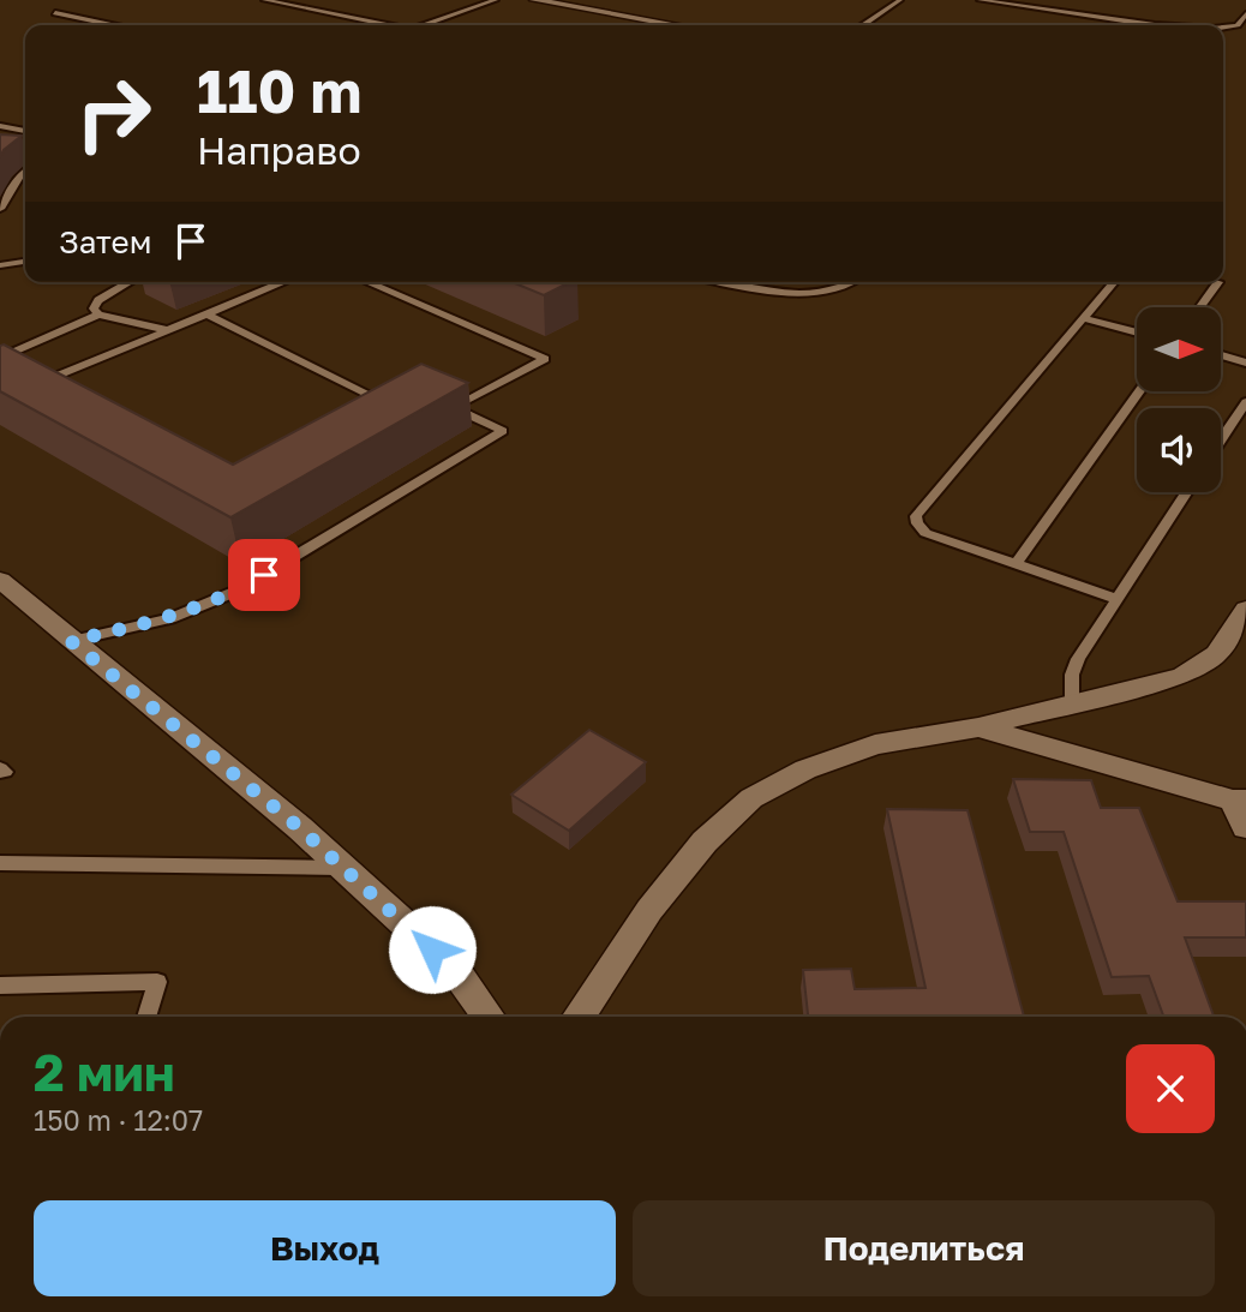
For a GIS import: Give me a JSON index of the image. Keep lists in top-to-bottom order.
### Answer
{
  "north": "right",
  "page": {
    "turn": ["110 m", "Направо"],
    "then": "Затем",
    "heading": ["2 мин", "150 m · 12:07"],
    "buttons": ["Выход", "Поделиться"]
  }
}
